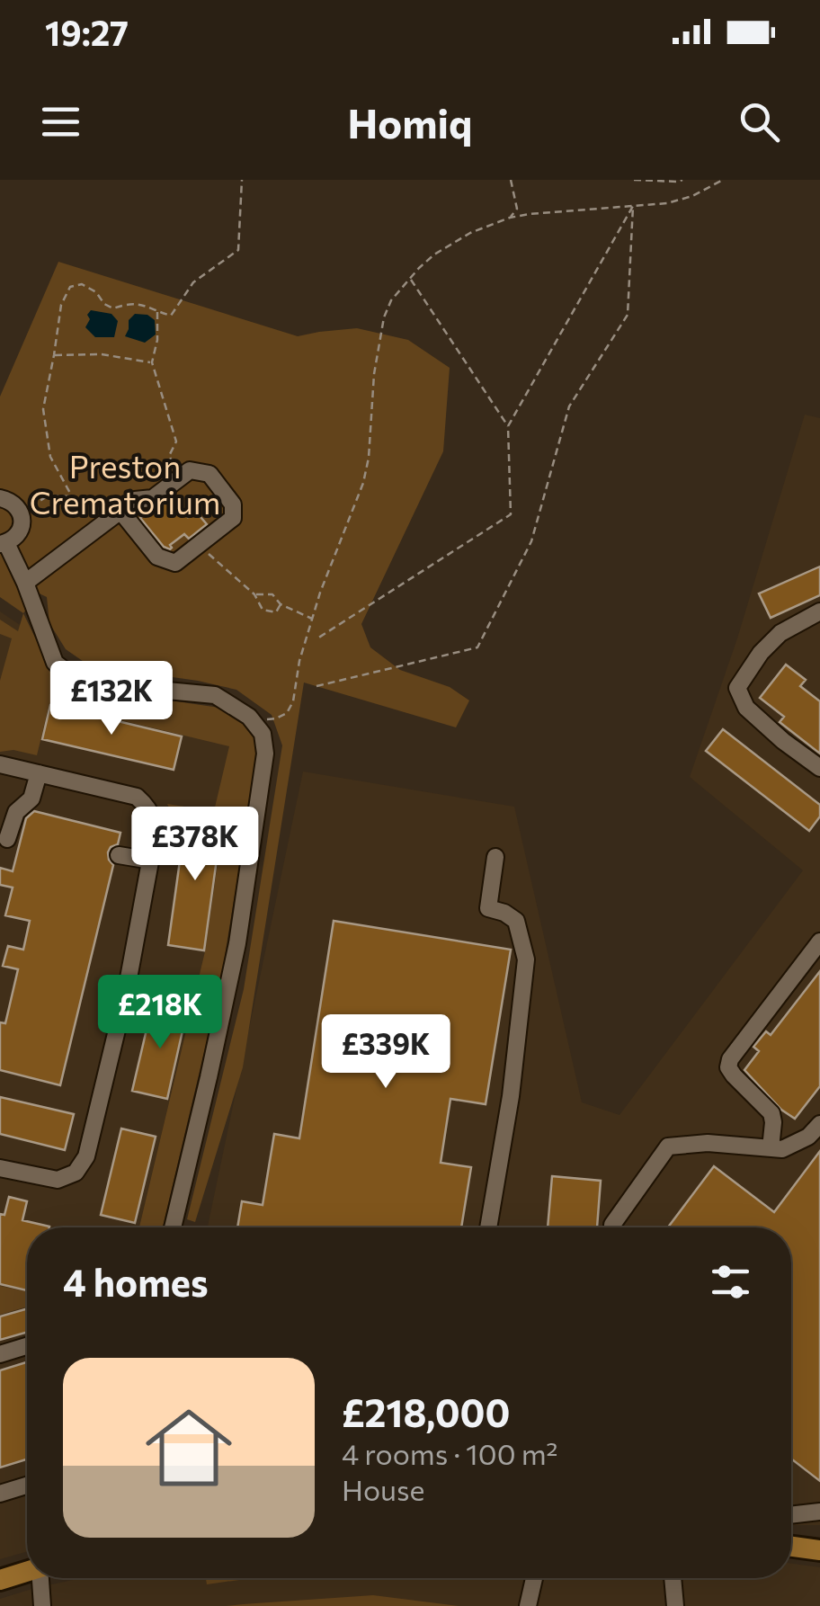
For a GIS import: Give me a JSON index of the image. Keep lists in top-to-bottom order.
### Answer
{
  "parks": ["Preston Crematorium"],
  "page": {
    "status": "19:27",
    "header": "Homiq",
    "price": [
      "£132K",
      "£378K",
      "£218K",
      "£339K"
    ],
    "heading": "4 homes",
    "list": [
      {
        "name": "£218,000",
        "note": "4 rooms · 100 m² · House"
      }
    ]
  }
}
